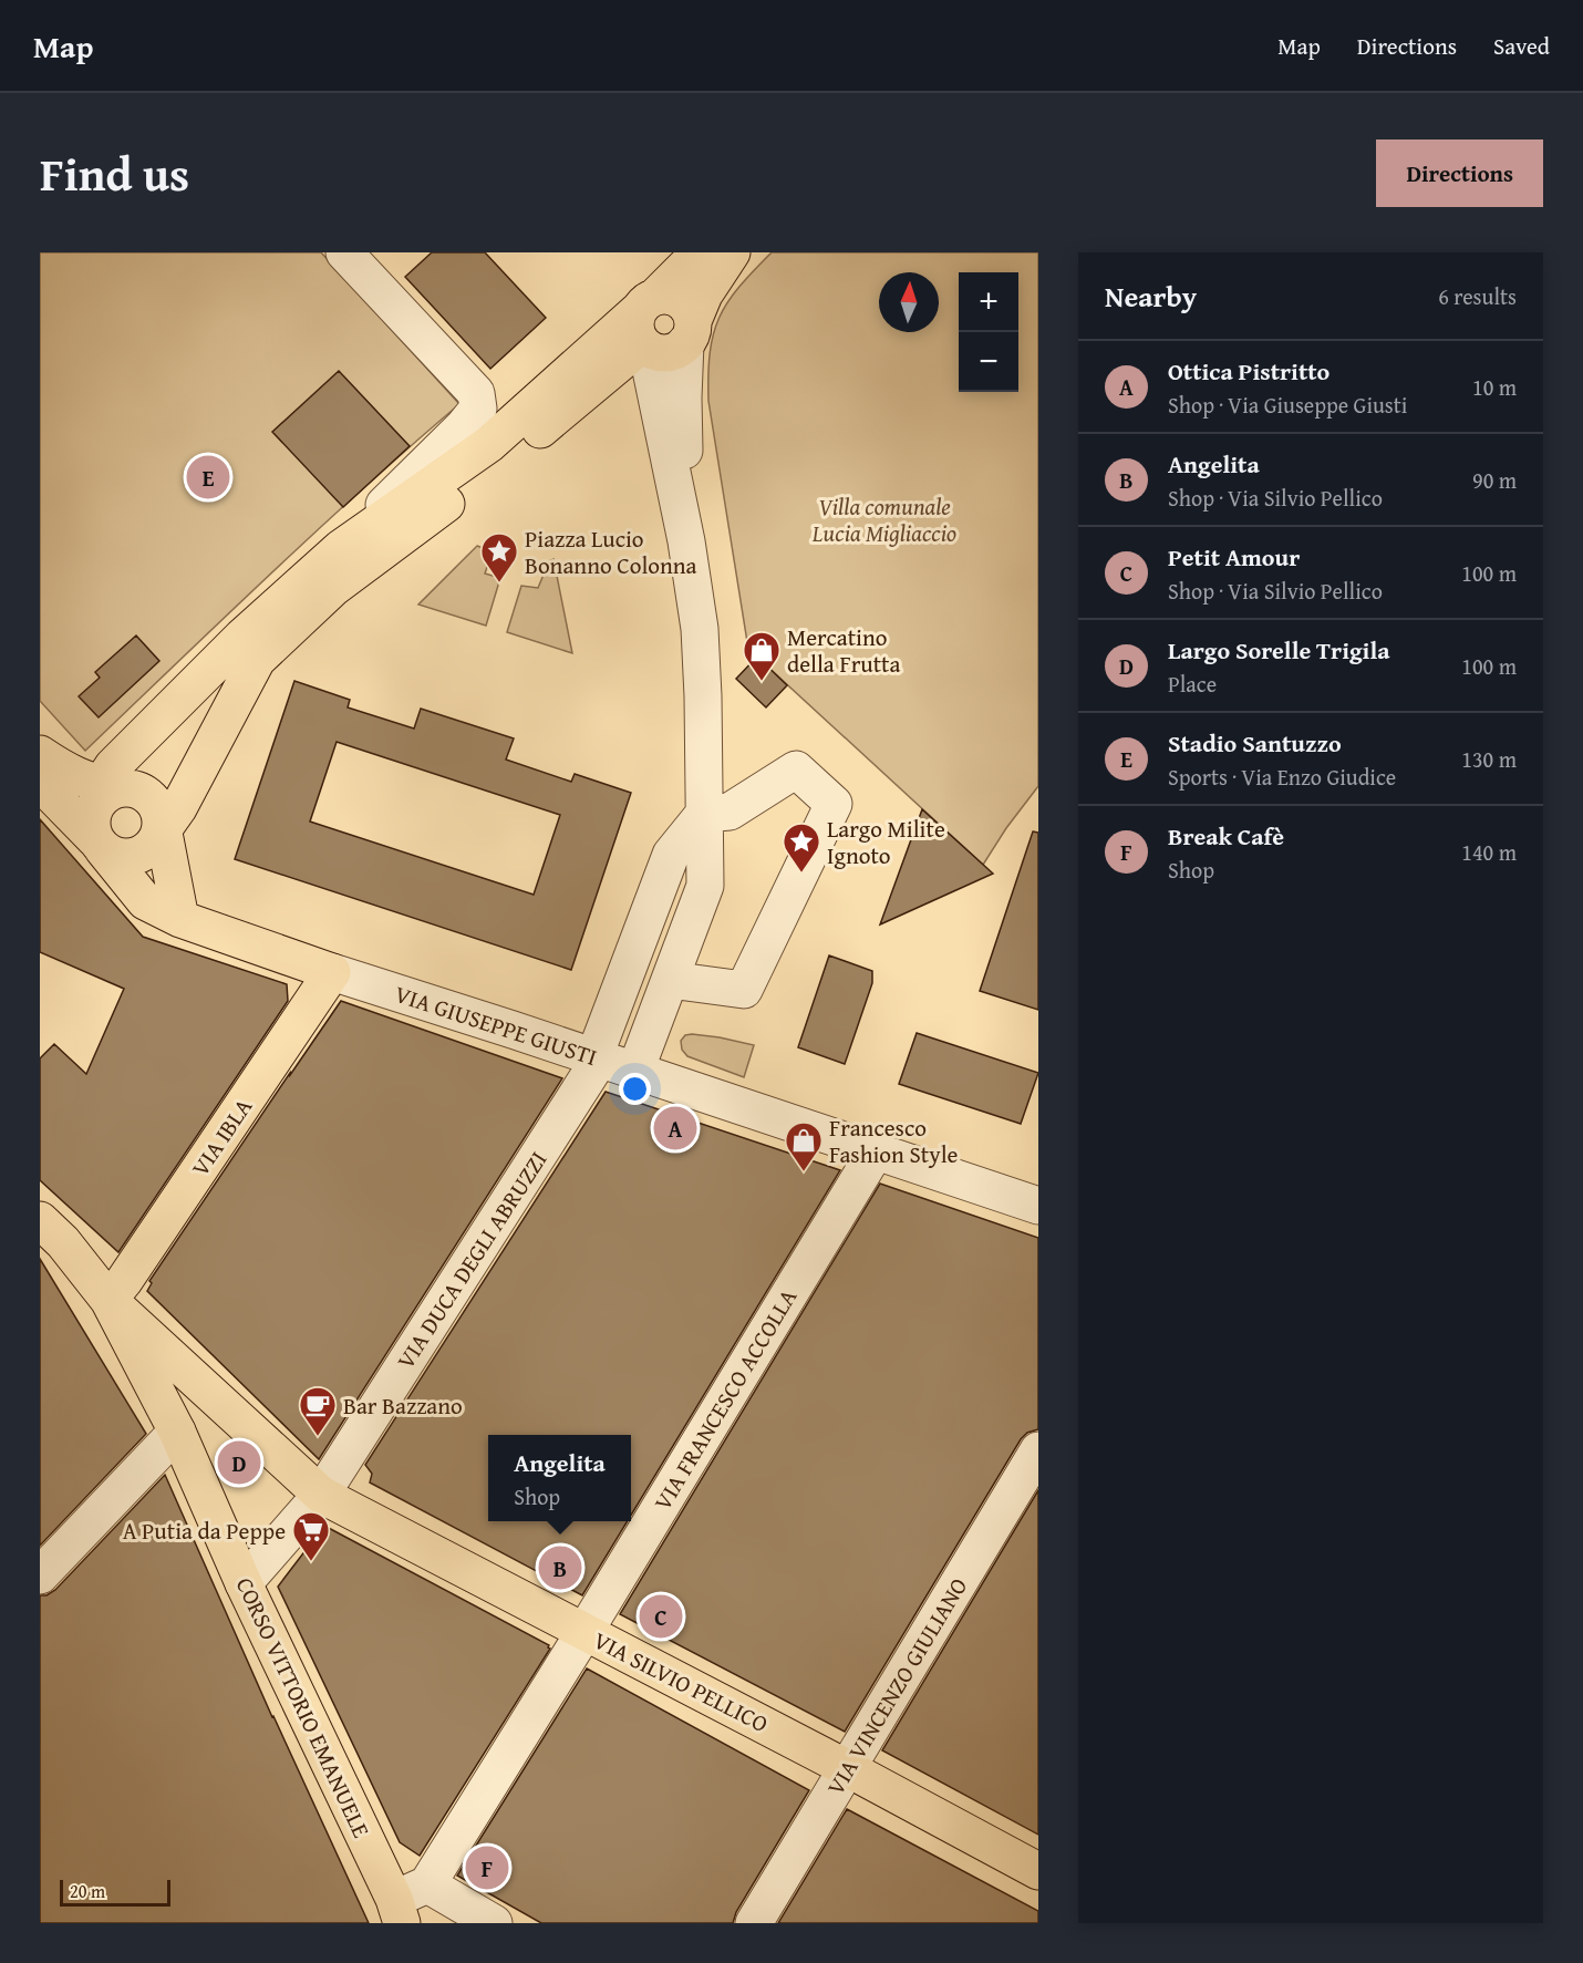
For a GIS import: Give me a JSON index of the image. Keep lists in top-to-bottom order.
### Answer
{
  "streets": {
    "main road": [
      "VIA GIUSEPPE GIUSTI",
      "VIA IBLA",
      "VIA SILVIO PELLICO",
      "CORSO VITTORIO EMANUELE"
    ],
    "street": ["VIA DUCA DEGLI ABRUZZI", "VIA FRANCESCO ACCOLLA", "VIA VINCENZO GIULIANO"]
  },
  "crossings": [
    ["VIA GIUSEPPE GIUSTI", "VIA IBLA"],
    ["VIA GIUSEPPE GIUSTI", "VIA DUCA DEGLI ABRUZZI"],
    ["VIA GIUSEPPE GIUSTI", "VIA FRANCESCO ACCOLLA"],
    ["VIA IBLA", "VIA SILVIO PELLICO"],
    ["VIA IBLA", "CORSO VITTORIO EMANUELE"],
    ["VIA DUCA DEGLI ABRUZZI", "VIA SILVIO PELLICO"],
    ["VIA DUCA DEGLI ABRUZZI", "CORSO VITTORIO EMANUELE"],
    ["VIA FRANCESCO ACCOLLA", "VIA SILVIO PELLICO"],
    ["VIA SILVIO PELLICO", "VIA VINCENZO GIULIANO"],
    ["VIA SILVIO PELLICO", "CORSO VITTORIO EMANUELE"]
  ],
  "parks": ["Villa comunale Lucia Migliaccio"],
  "places": {
    "place": ["Piazza Lucio Bonanno Colonna", "Largo Milite Ignoto"],
    "shop": ["Mercatino della Frutta", "Francesco Fashion Style"],
    "cafe": ["Bar Bazzano"],
    "supermarket": ["A Putia da Peppe"]
  },
  "scale_bar": "20 m",
  "north": "top",
  "page": {
    "header": "Map",
    "nav": ["Map", "Directions", "Saved"],
    "title": "Find us",
    "buttons": "Directions",
    "heading": ["Nearby", "6 results"],
    "map_buttons": ["+", "−"],
    "list": [
      {
        "mark": "A",
        "name": "Ottica Pistritto",
        "note": "Shop · Via Giuseppe Giusti",
        "value": "10 m"
      },
      {
        "mark": "B",
        "name": "Angelita",
        "note": "Shop · Via Silvio Pellico",
        "value": "90 m"
      },
      {
        "mark": "C",
        "name": "Petit Amour",
        "note": "Shop · Via Silvio Pellico",
        "value": "100 m"
      },
      {
        "mark": "D",
        "name": "Largo Sorelle Trigila",
        "note": "Place",
        "value": "100 m"
      },
      {
        "mark": "E",
        "name": "Stadio Santuzzo",
        "note": "Sports · Via Enzo Giudice",
        "value": "130 m"
      },
      {
        "mark": "F",
        "name": "Break Cafè",
        "note": "Shop",
        "value": "140 m"
      }
    ],
    "pins": [
      "E",
      "A",
      "D",
      "B",
      "C",
      "F"
    ],
    "popup": ["Angelita", "Shop"],
    "scale": "20 m"
  }
}
